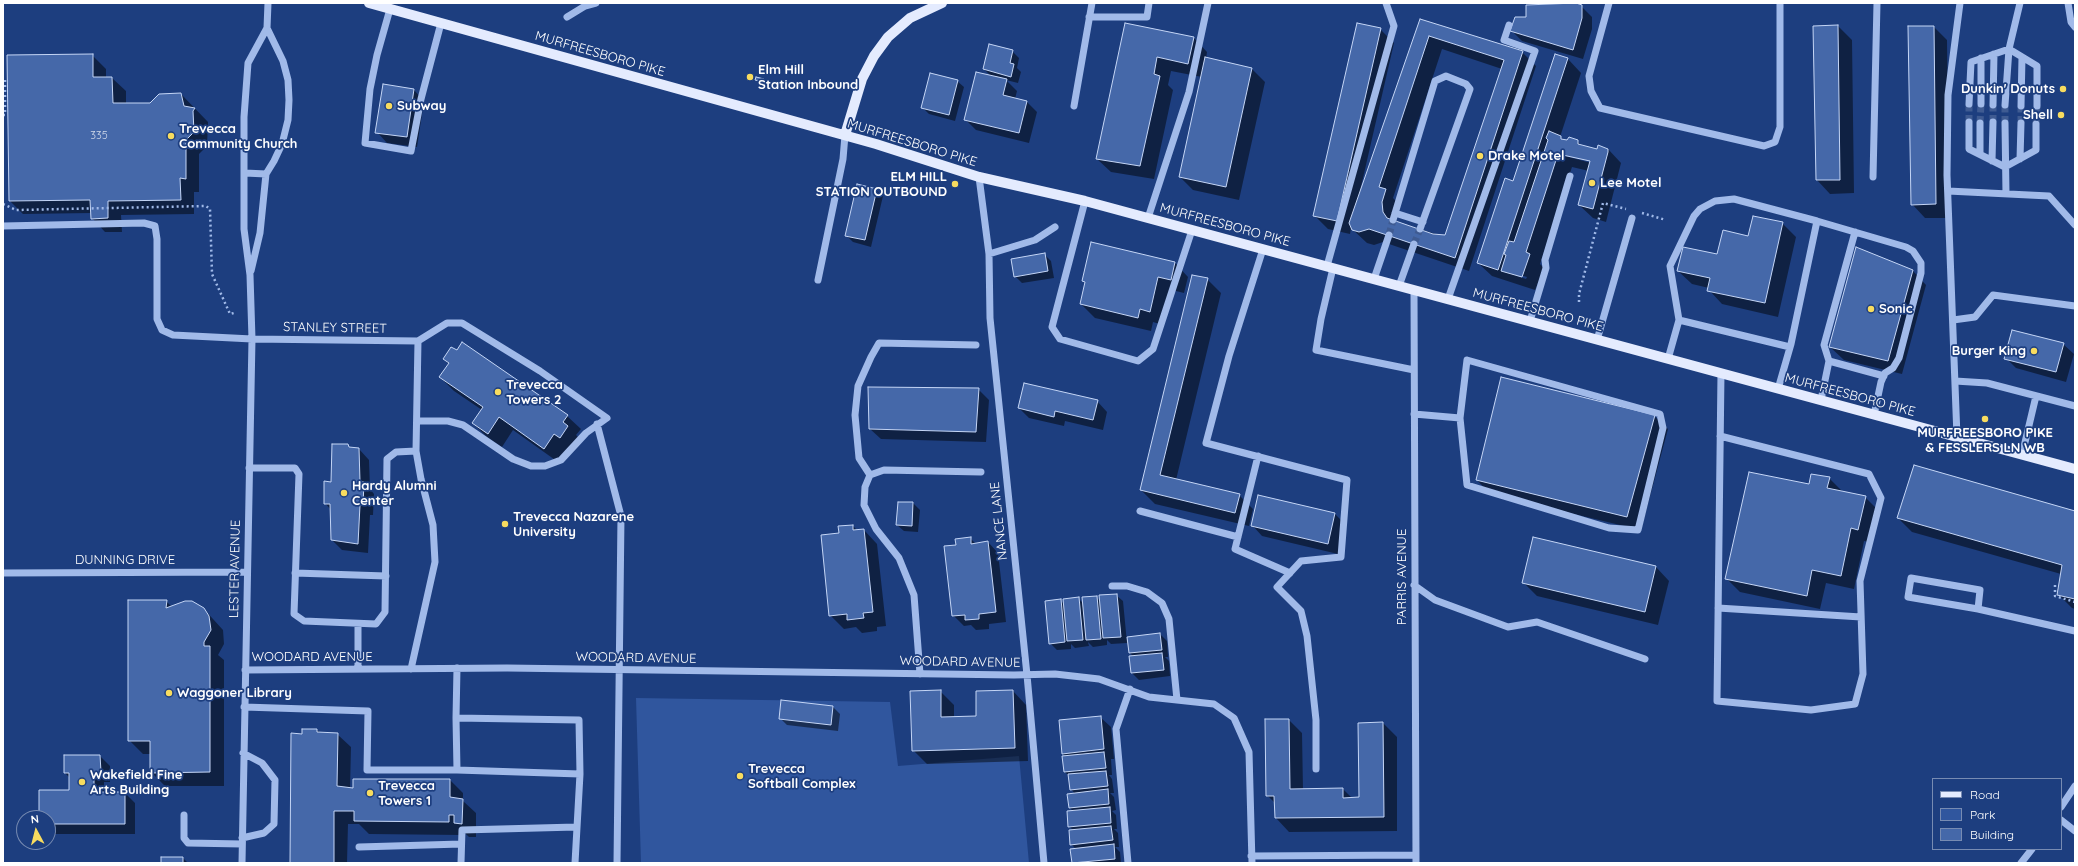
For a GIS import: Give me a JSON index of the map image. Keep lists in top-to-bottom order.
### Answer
{
  "streets": {
    "main road": ["MURFREESBORO PIKE"],
    "street": [
      "STANLEY STREET",
      "NANCE LANE",
      "DUNNING DRIVE",
      "LESTER AVENUE",
      "PARRIS AVENUE",
      "WOODARD AVENUE"
    ]
  },
  "crossings": [
    ["MURFREESBORO PIKE", "NANCE LANE"],
    ["MURFREESBORO PIKE", "PARRIS AVENUE"],
    ["STANLEY STREET", "LESTER AVENUE"],
    ["NANCE LANE", "WOODARD AVENUE"],
    ["DUNNING DRIVE", "LESTER AVENUE"],
    ["LESTER AVENUE", "WOODARD AVENUE"]
  ],
  "places": [
    "Elm Hill Station Inbound",
    "Dunkin' Donuts",
    "Subway",
    "Shell",
    "Trevecca Community Church",
    "Drake Motel",
    "Lee Motel",
    "ELM HILL STATION OUTBOUND",
    "Sonic",
    "Burger King",
    "Trevecca Towers 2",
    "MURFREESBORO PIKE & FESSLERS LN WB",
    "Hardy Alumni Center",
    "Trevecca Nazarene University",
    "Waggoner Library",
    "Trevecca Softball Complex",
    "Wakefield Fine Arts Building",
    "Trevecca Towers 1"
  ],
  "house_numbers": ["335"],
  "legend": ["Road", "Park", "Building"],
  "north": "top"
}
